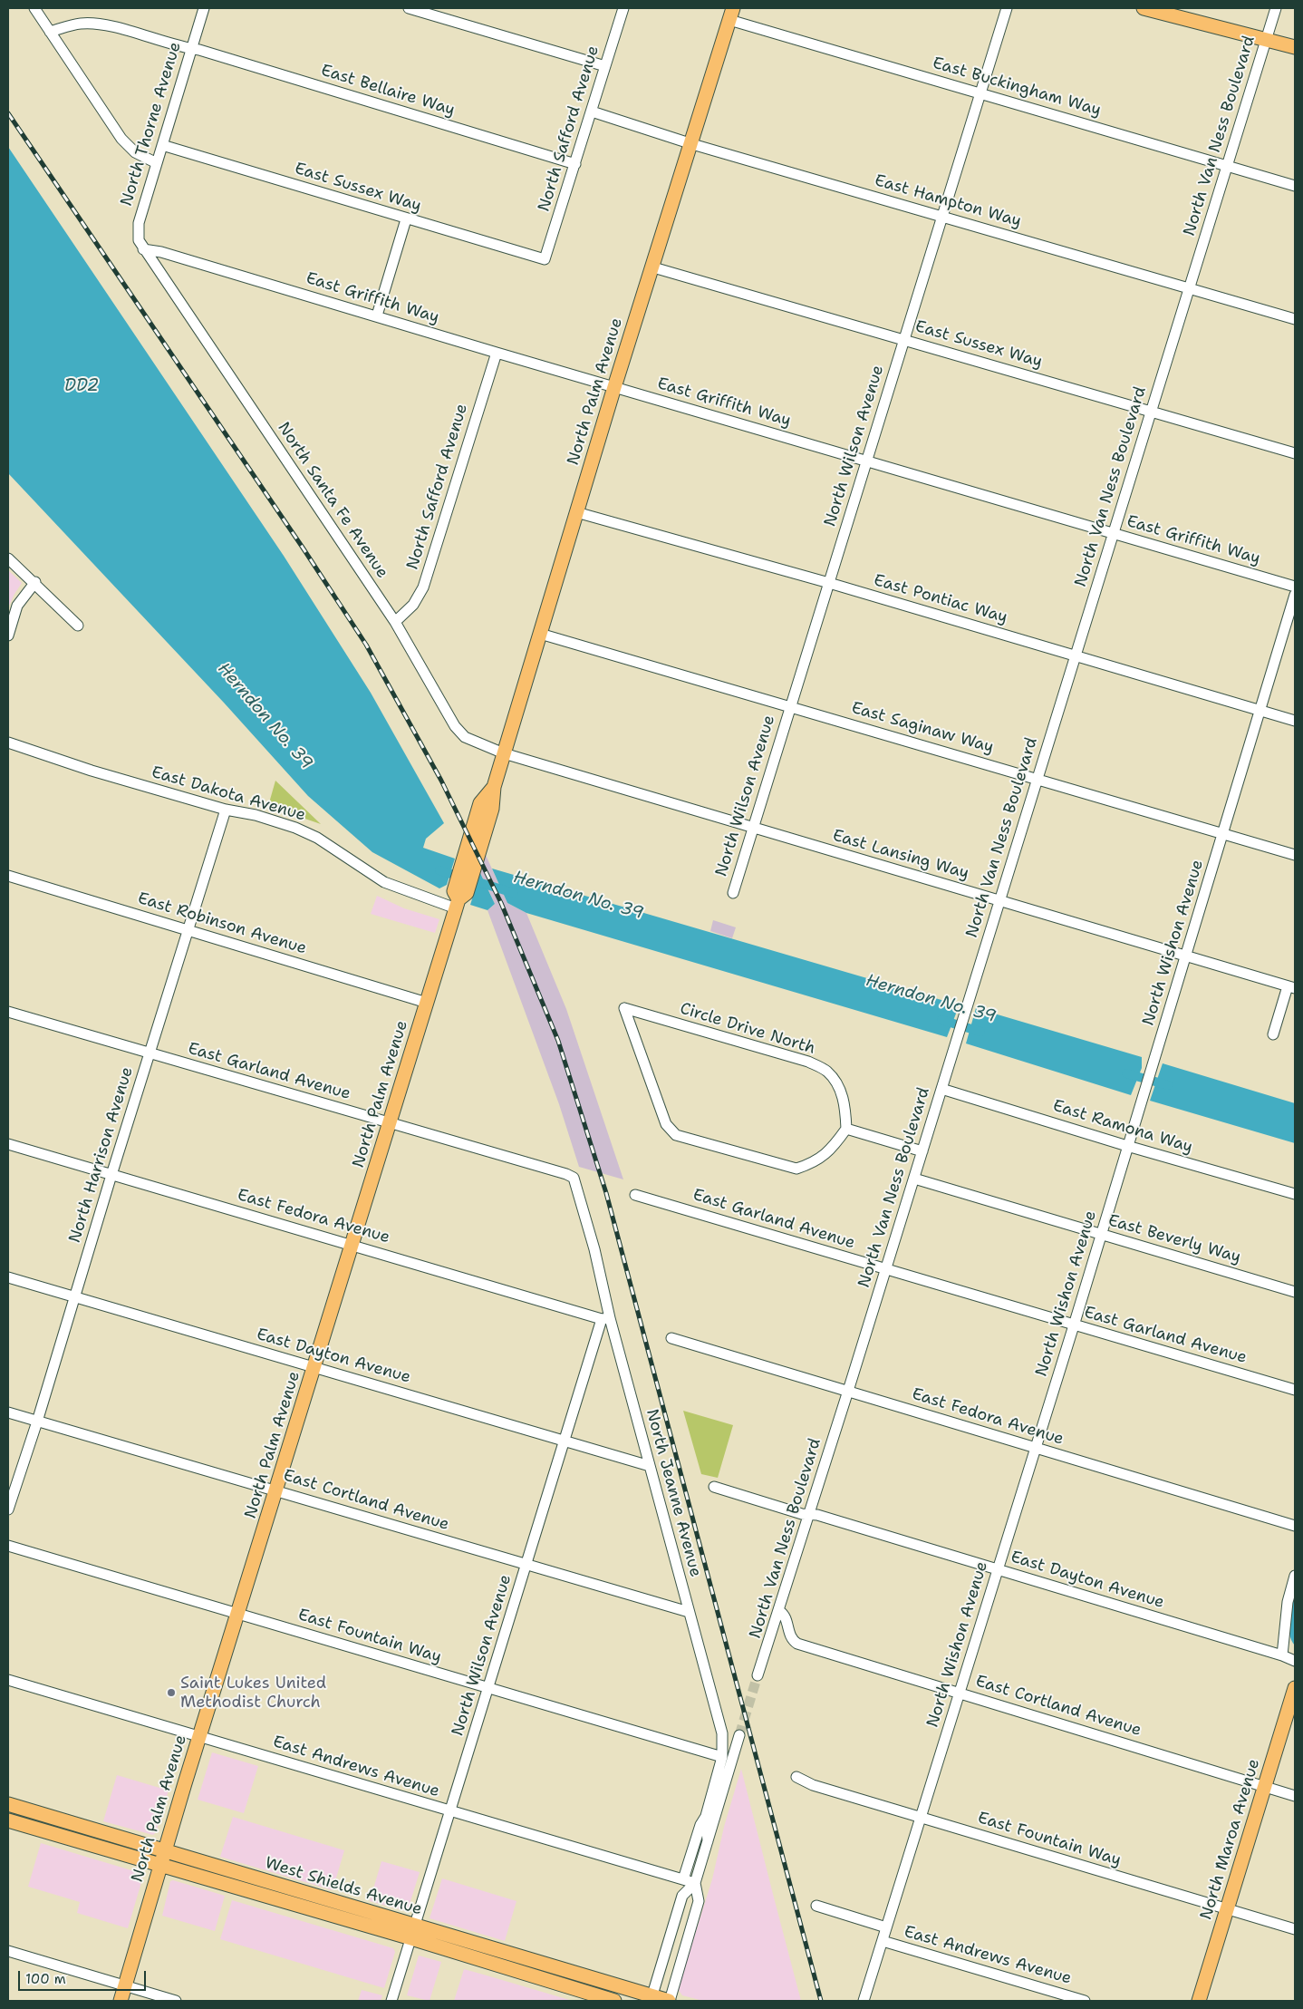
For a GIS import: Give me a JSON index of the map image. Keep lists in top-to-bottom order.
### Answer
{
  "streets": {
    "main road": ["North Palm Avenue", "North Maroa Avenue", "West Shields Avenue"],
    "street": [
      "East Buckingham Way",
      "East Bellaire Way",
      "North Thorne Avenue",
      "North Safford Avenue",
      "North Van Ness Boulevard",
      "East Sussex Way",
      "East Hampton Way",
      "East Griffith Way",
      "North Wilson Avenue",
      "North Santa Fe Avenue",
      "East Pontiac Way",
      "East Saginaw Way",
      "East Dakota Avenue",
      "East Lansing Way",
      "East Robinson Avenue",
      "North Wishon Avenue",
      "Circle Drive North",
      "East Garland Avenue",
      "East Ramona Way",
      "North Harrison Avenue",
      "East Fedora Avenue",
      "East Beverly Way",
      "East Dayton Avenue",
      "North Jeanne Avenue",
      "East Cortland Avenue",
      "East Fountain Way",
      "East Andrews Avenue"
    ]
  },
  "crossings": [
    ["East Buckingham Way", "North Van Ness Boulevard"],
    ["East Buckingham Way", "North Palm Avenue"],
    ["East Buckingham Way", "North Wilson Avenue"],
    ["East Bellaire Way", "North Thorne Avenue"],
    ["East Bellaire Way", "North Safford Avenue"],
    ["North Thorne Avenue", "East Sussex Way"],
    ["North Thorne Avenue", "East Griffith Way"],
    ["North Thorne Avenue", "North Santa Fe Avenue"],
    ["North Safford Avenue", "East Sussex Way"],
    ["North Safford Avenue", "East Hampton Way"],
    ["North Safford Avenue", "East Griffith Way"],
    ["North Safford Avenue", "North Santa Fe Avenue"],
    ["North Van Ness Boulevard", "East Sussex Way"],
    ["North Van Ness Boulevard", "East Hampton Way"],
    ["North Van Ness Boulevard", "East Griffith Way"],
    ["North Van Ness Boulevard", "East Pontiac Way"],
    ["North Van Ness Boulevard", "East Saginaw Way"],
    ["North Van Ness Boulevard", "East Lansing Way"],
    ["North Van Ness Boulevard", "East Garland Avenue"],
    ["North Van Ness Boulevard", "East Ramona Way"],
    ["North Van Ness Boulevard", "East Fedora Avenue"],
    ["North Van Ness Boulevard", "East Beverly Way"],
    ["North Van Ness Boulevard", "East Dayton Avenue"],
    ["North Van Ness Boulevard", "East Cortland Avenue"],
    ["East Sussex Way", "North Palm Avenue"],
    ["East Sussex Way", "North Wilson Avenue"],
    ["East Hampton Way", "North Palm Avenue"],
    ["East Hampton Way", "North Wilson Avenue"],
    ["East Griffith Way", "North Palm Avenue"],
    ["East Griffith Way", "North Wilson Avenue"],
    ["East Griffith Way", "North Santa Fe Avenue"],
    ["North Palm Avenue", "North Santa Fe Avenue"],
    ["North Palm Avenue", "East Pontiac Way"],
    ["North Palm Avenue", "East Saginaw Way"],
    ["North Palm Avenue", "East Dakota Avenue"],
    ["North Palm Avenue", "East Lansing Way"],
    ["North Palm Avenue", "East Robinson Avenue"],
    ["North Palm Avenue", "East Garland Avenue"],
    ["North Palm Avenue", "East Fedora Avenue"],
    ["North Palm Avenue", "East Dayton Avenue"],
    ["North Palm Avenue", "East Cortland Avenue"],
    ["North Palm Avenue", "East Fountain Way"],
    ["North Palm Avenue", "East Andrews Avenue"],
    ["North Palm Avenue", "West Shields Avenue"],
    ["North Wilson Avenue", "East Pontiac Way"],
    ["North Wilson Avenue", "East Saginaw Way"],
    ["North Wilson Avenue", "East Lansing Way"],
    ["North Wilson Avenue", "East Fedora Avenue"],
    ["North Wilson Avenue", "East Dayton Avenue"],
    ["North Wilson Avenue", "North Jeanne Avenue"],
    ["North Wilson Avenue", "East Cortland Avenue"],
    ["North Wilson Avenue", "East Fountain Way"],
    ["North Wilson Avenue", "East Andrews Avenue"],
    ["North Wilson Avenue", "West Shields Avenue"],
    ["North Santa Fe Avenue", "East Lansing Way"],
    ["East Pontiac Way", "North Wishon Avenue"],
    ["East Saginaw Way", "North Wishon Avenue"],
    ["East Dakota Avenue", "North Harrison Avenue"],
    ["East Lansing Way", "North Wishon Avenue"],
    ["East Robinson Avenue", "North Harrison Avenue"],
    ["North Wishon Avenue", "East Garland Avenue"],
    ["North Wishon Avenue", "East Ramona Way"],
    ["North Wishon Avenue", "East Fedora Avenue"],
    ["North Wishon Avenue", "East Beverly Way"],
    ["North Wishon Avenue", "East Dayton Avenue"],
    ["North Wishon Avenue", "East Cortland Avenue"],
    ["North Wishon Avenue", "East Fountain Way"],
    ["North Wishon Avenue", "East Andrews Avenue"],
    ["East Garland Avenue", "North Harrison Avenue"],
    ["East Garland Avenue", "North Jeanne Avenue"],
    ["North Harrison Avenue", "East Fedora Avenue"],
    ["North Harrison Avenue", "East Dayton Avenue"],
    ["North Harrison Avenue", "East Cortland Avenue"],
    ["East Fedora Avenue", "North Jeanne Avenue"],
    ["East Dayton Avenue", "North Jeanne Avenue"],
    ["North Jeanne Avenue", "East Cortland Avenue"],
    ["North Jeanne Avenue", "East Fountain Way"],
    ["North Jeanne Avenue", "East Andrews Avenue"],
    ["East Cortland Avenue", "North Maroa Avenue"],
    ["East Fountain Way", "North Maroa Avenue"]
  ],
  "water": ["DD2", "Herndon No. 39"],
  "places": ["Saint Lukes United Methodist Church"],
  "scale_bar": "100 m"
}
